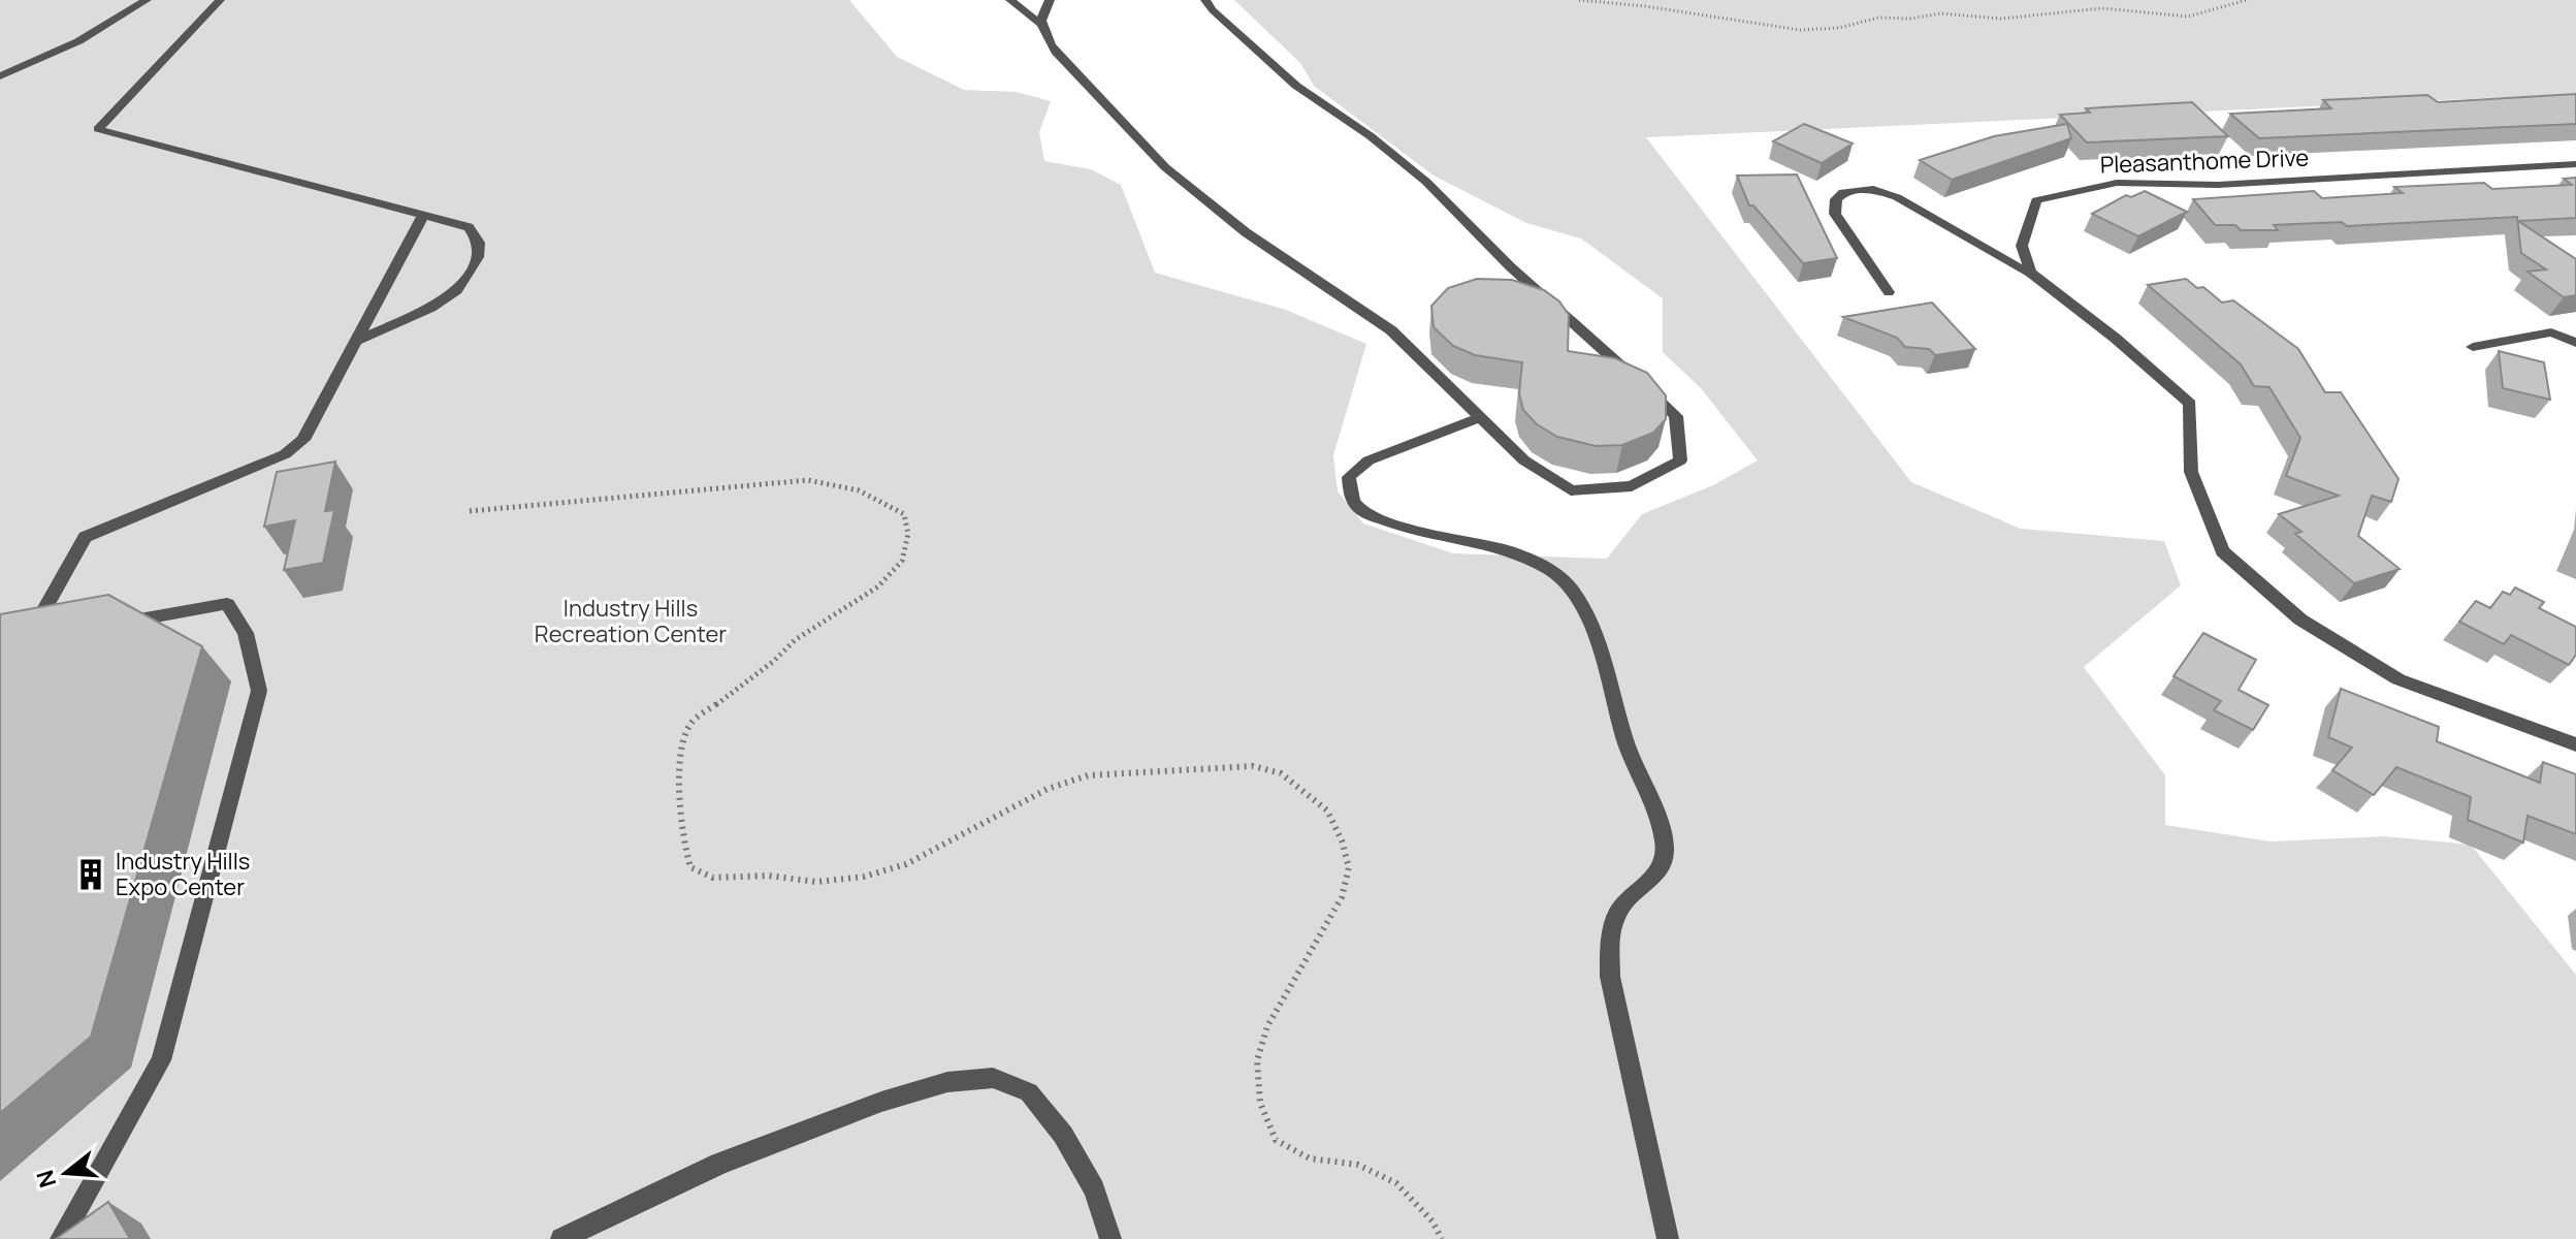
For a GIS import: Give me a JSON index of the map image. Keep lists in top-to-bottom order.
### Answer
{
  "streets": {
    "street": ["Pleasanthome Drive"]
  },
  "parks": ["Industry Hills Recreation Center"],
  "places": {
    "building": ["Industry Hills Expo Center"]
  },
  "north": "left"
}
